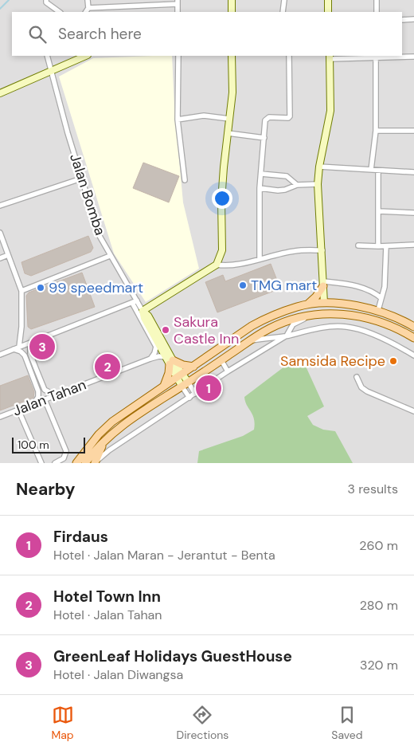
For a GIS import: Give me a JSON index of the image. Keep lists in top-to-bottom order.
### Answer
{
  "streets": {
    "main road": ["Jalan Bomba"],
    "street": ["Jalan Tahan"]
  },
  "crossings": [
    ["Jalan Bomba", "Jalan Tahan"]
  ],
  "places": [
    "TMG mart",
    "99 speedmart",
    "Sakura Castle Inn",
    "Samsida Recipe"
  ],
  "scale_bar": "100 m",
  "page": {
    "search": "Search here",
    "pins": ["3", "2", "1"],
    "scale": "100 m",
    "heading": ["Nearby", "3 results"],
    "list": [
      {
        "mark": "1",
        "name": "Firdaus",
        "note": "Hotel · Jalan Maran - Jerantut - Benta",
        "value": "260 m"
      },
      {
        "mark": "2",
        "name": "Hotel Town Inn",
        "note": "Hotel · Jalan Tahan",
        "value": "280 m"
      },
      {
        "mark": "3",
        "name": "GreenLeaf Holidays GuestHouse",
        "note": "Hotel · Jalan Diwangsa",
        "value": "320 m"
      }
    ],
    "nav": ["Map", "Directions", "Saved"]
  }
}
